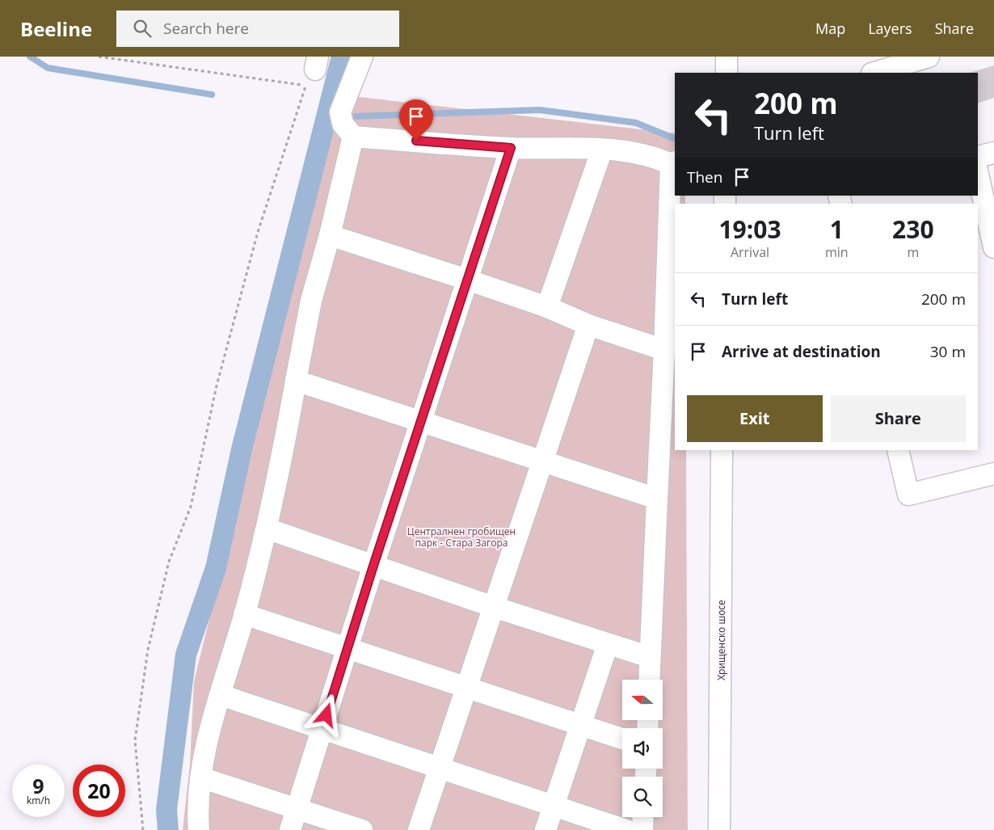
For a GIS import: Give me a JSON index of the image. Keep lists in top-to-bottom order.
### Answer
{
  "streets": {
    "street": ["Хрищенско шосе"]
  },
  "parks": ["Централнен гробищен парк - Стара Загора"],
  "north": "left",
  "page": {
    "header": "Beeline",
    "search": "Search here",
    "nav": ["Map", "Layers", "Share"],
    "turn": ["200 m", "Turn left"],
    "then": "Then",
    "eta": [
      "19:03",
      "Arrival",
      "1",
      "min",
      "230",
      "m"
    ],
    "list": [
      {
        "name": "Turn left",
        "value": "200 m"
      },
      {
        "name": "Arrive at destination",
        "value": "30 m"
      }
    ],
    "buttons": ["Exit", "Share"],
    "speed": "9 km/h",
    "limit": "20"
  }
}
